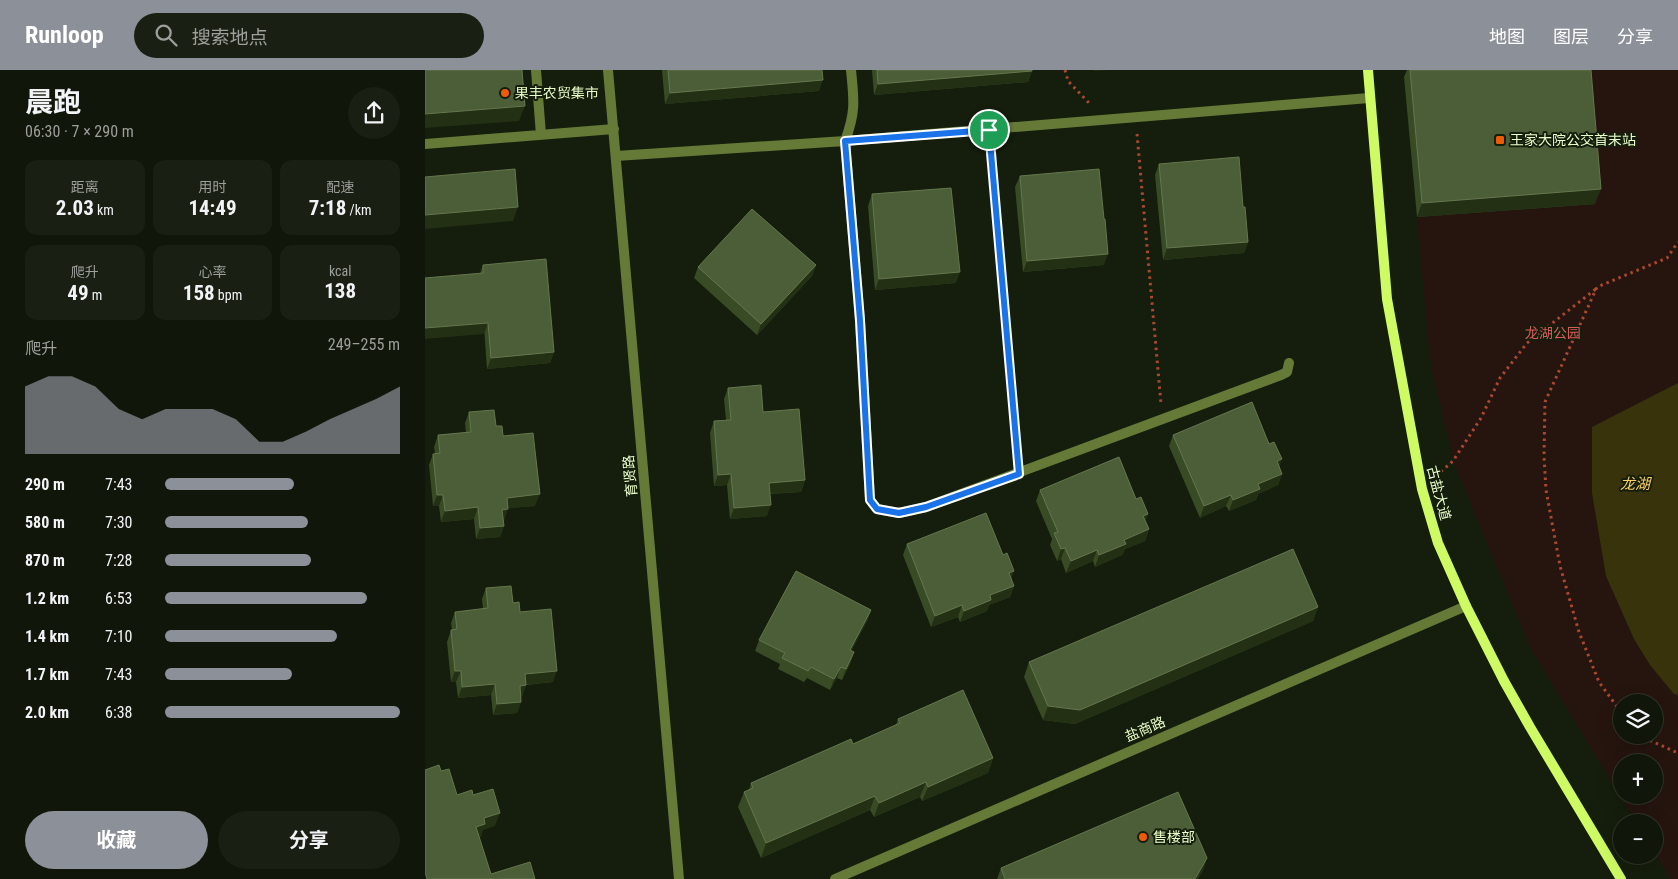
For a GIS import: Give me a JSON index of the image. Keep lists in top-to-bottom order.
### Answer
{
  "streets": {
    "street": ["育贤路", "古盐大道", "盐商路"]
  },
  "crossings": [
    ["古盐大道", "盐商路"]
  ],
  "water": ["龙湖"],
  "parks": ["龙湖公园"],
  "places": {
    "other": ["果丰农贸集市", "售楼部"],
    "transit": ["王家大院公交首末站"]
  },
  "page": {
    "header": "Runloop",
    "search": "搜索地点",
    "nav": ["地图", "图层", "分享"],
    "heading": ["晨跑", "06:30 · 7 × 290 m"],
    "stats": [
      ["距离", "2.03 km"],
      ["用时", "14:49"],
      ["配速", "7:18 /km"],
      ["爬升", "49 m"],
      ["心率", "158 bpm"],
      ["kcal", "138"]
    ],
    "chart": ["爬升", "249–255 m"],
    "list": [
      {
        "name": "290 m",
        "note": "7:43"
      },
      {
        "name": "580 m",
        "note": "7:30"
      },
      {
        "name": "870 m",
        "note": "7:28"
      },
      {
        "name": "1.2 km",
        "note": "6:53"
      },
      {
        "name": "1.4 km",
        "note": "7:10"
      },
      {
        "name": "1.7 km",
        "note": "7:43"
      },
      {
        "name": "2.0 km",
        "note": "6:38"
      }
    ],
    "map_buttons": ["+", "−"],
    "buttons": ["收藏", "分享"]
  }
}
